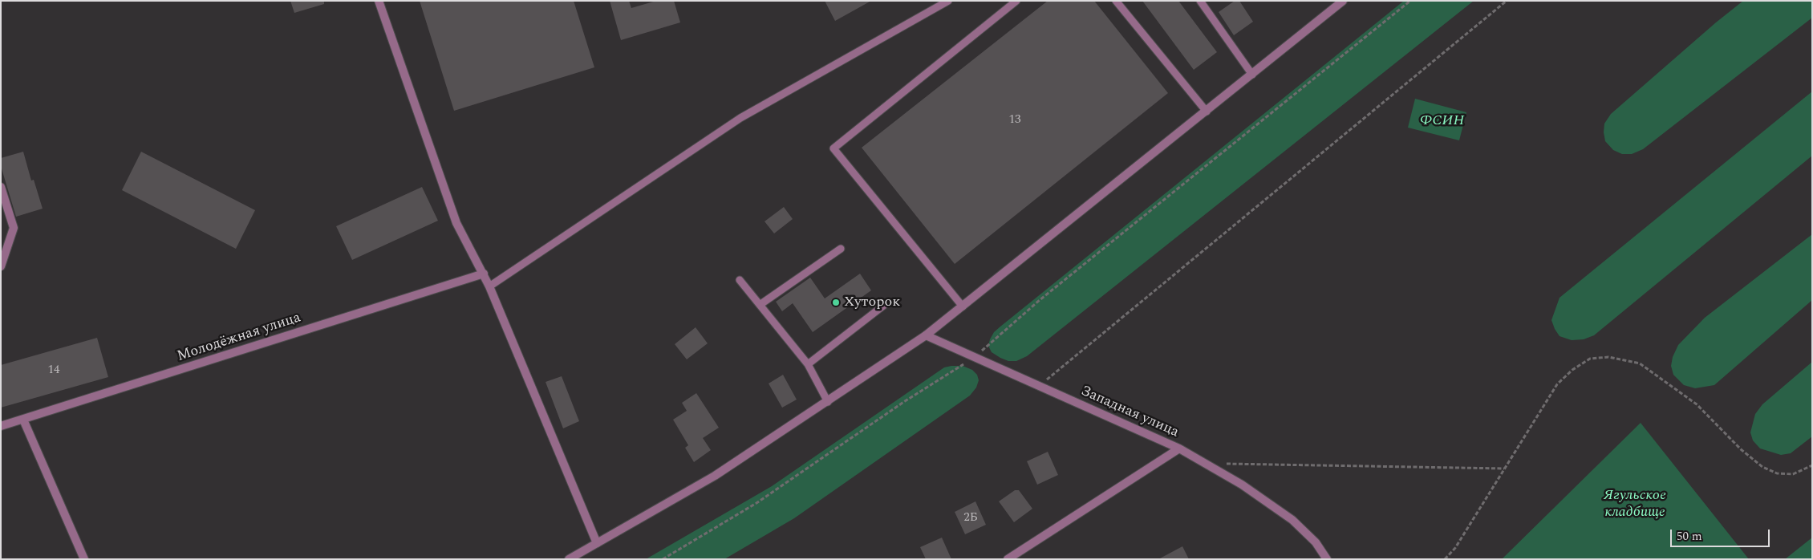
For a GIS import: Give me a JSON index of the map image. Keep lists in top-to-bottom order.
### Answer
{
  "streets": {
    "street": ["Молодёжная улица", "Западная улица"]
  },
  "parks": ["ФСИН", "Ягульское кладбище"],
  "places": ["Хуторок"],
  "house_numbers": ["13", "14", "2Б"],
  "scale_bar": "50 m"
}
